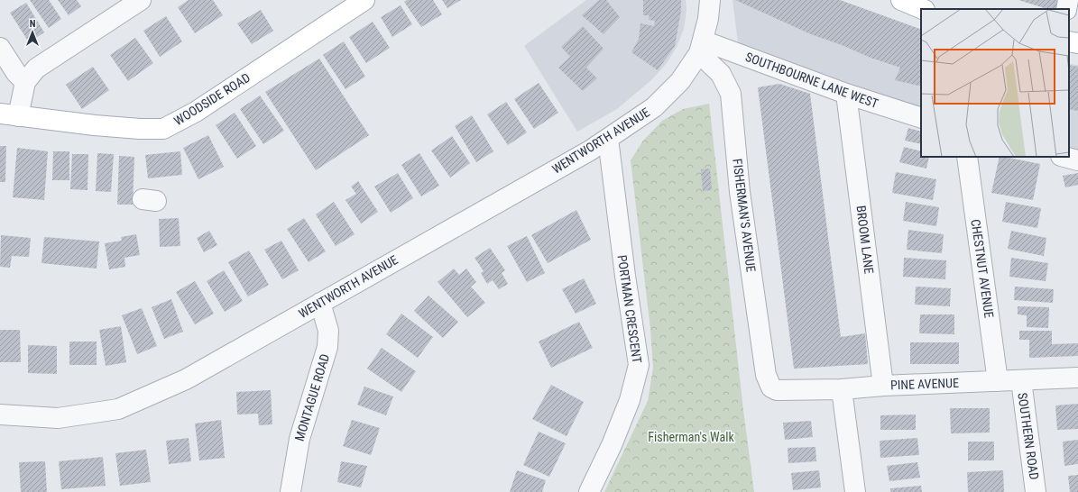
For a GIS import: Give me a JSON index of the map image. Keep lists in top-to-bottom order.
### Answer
{
  "streets": {
    "main road": ["WOODSIDE ROAD"],
    "street": [
      "SOUTHBOURNE LANE WEST",
      "WENTWORTH AVENUE",
      "FISHERMAN'S AVENUE",
      "BROOM LANE",
      "CHESTNUT AVENUE",
      "PORTMAN CRESCENT",
      "PINE AVENUE",
      "MONTAGUE ROAD",
      "SOUTHERN ROAD"
    ]
  },
  "crossings": [
    ["SOUTHBOURNE LANE WEST", "WENTWORTH AVENUE"],
    ["SOUTHBOURNE LANE WEST", "FISHERMAN'S AVENUE"],
    ["SOUTHBOURNE LANE WEST", "BROOM LANE"],
    ["WENTWORTH AVENUE", "FISHERMAN'S AVENUE"],
    ["WENTWORTH AVENUE", "PORTMAN CRESCENT"],
    ["WENTWORTH AVENUE", "MONTAGUE ROAD"],
    ["FISHERMAN'S AVENUE", "PINE AVENUE"],
    ["BROOM LANE", "PINE AVENUE"],
    ["CHESTNUT AVENUE", "PINE AVENUE"],
    ["PINE AVENUE", "SOUTHERN ROAD"]
  ],
  "parks": ["Fisherman's Walk"],
  "north": "top"
}
